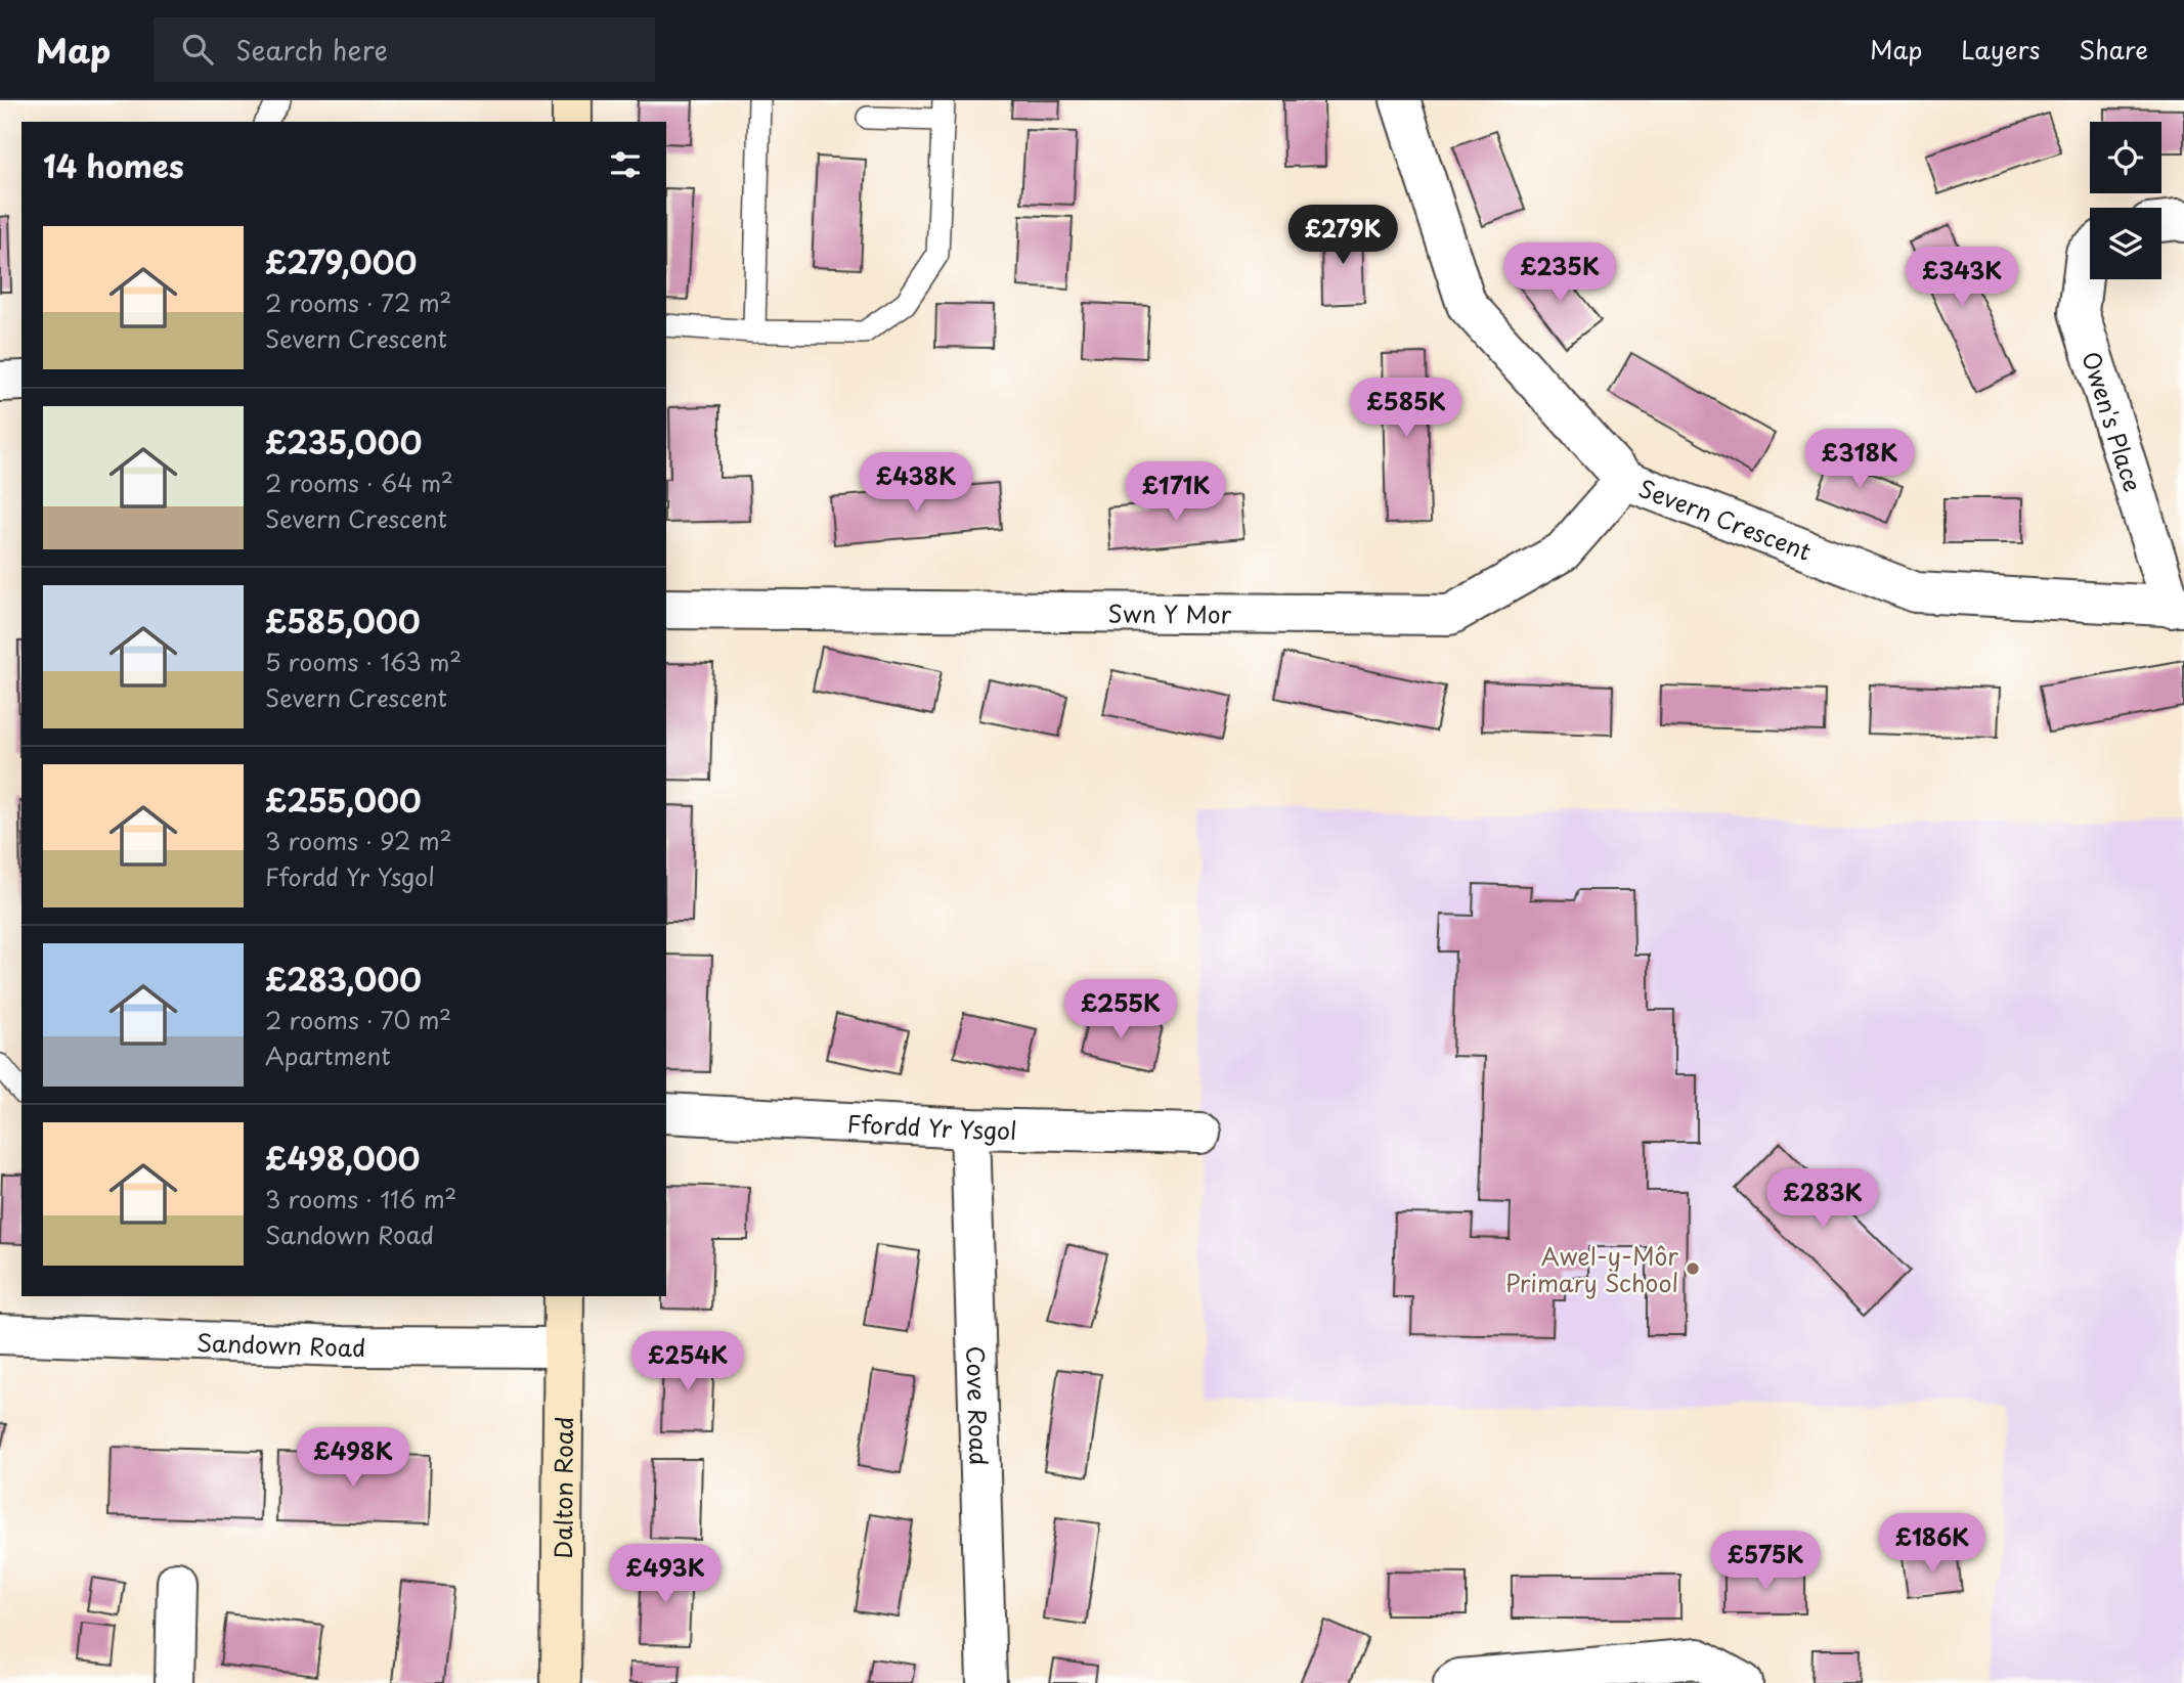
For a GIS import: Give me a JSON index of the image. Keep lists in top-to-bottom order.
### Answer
{
  "streets": {
    "street": [
      "Owen's Place",
      "Severn Crescent",
      "Swn Y Mor",
      "Ffordd Yr Ysgol",
      "Sandown Road",
      "Cove Road",
      "Dalton Road"
    ]
  },
  "crossings": [
    ["Owen's Place", "Severn Crescent"],
    ["Severn Crescent", "Swn Y Mor"],
    ["Ffordd Yr Ysgol", "Cove Road"],
    ["Sandown Road", "Dalton Road"]
  ],
  "places": ["Awel-y-Môr Primary School"],
  "page": {
    "header": "Map",
    "search": "Search here",
    "nav": ["Map", "Layers", "Share"],
    "heading": "14 homes",
    "price": [
      "£279K",
      "£235K",
      "£343K",
      "£585K",
      "£318K",
      "£438K",
      "£171K",
      "£255K",
      "£283K",
      "£254K",
      "£498K",
      "£186K",
      "£575K",
      "£493K"
    ],
    "list": [
      {
        "name": "£279,000",
        "note": "2 rooms · 72 m² · Severn Crescent"
      },
      {
        "name": "£235,000",
        "note": "2 rooms · 64 m² · Severn Crescent"
      },
      {
        "name": "£585,000",
        "note": "5 rooms · 163 m² · Severn Crescent"
      },
      {
        "name": "£255,000",
        "note": "3 rooms · 92 m² · Ffordd Yr Ysgol"
      },
      {
        "name": "£283,000",
        "note": "2 rooms · 70 m² · Apartment"
      },
      {
        "name": "£498,000",
        "note": "3 rooms · 116 m² · Sandown Road"
      }
    ]
  }
}
